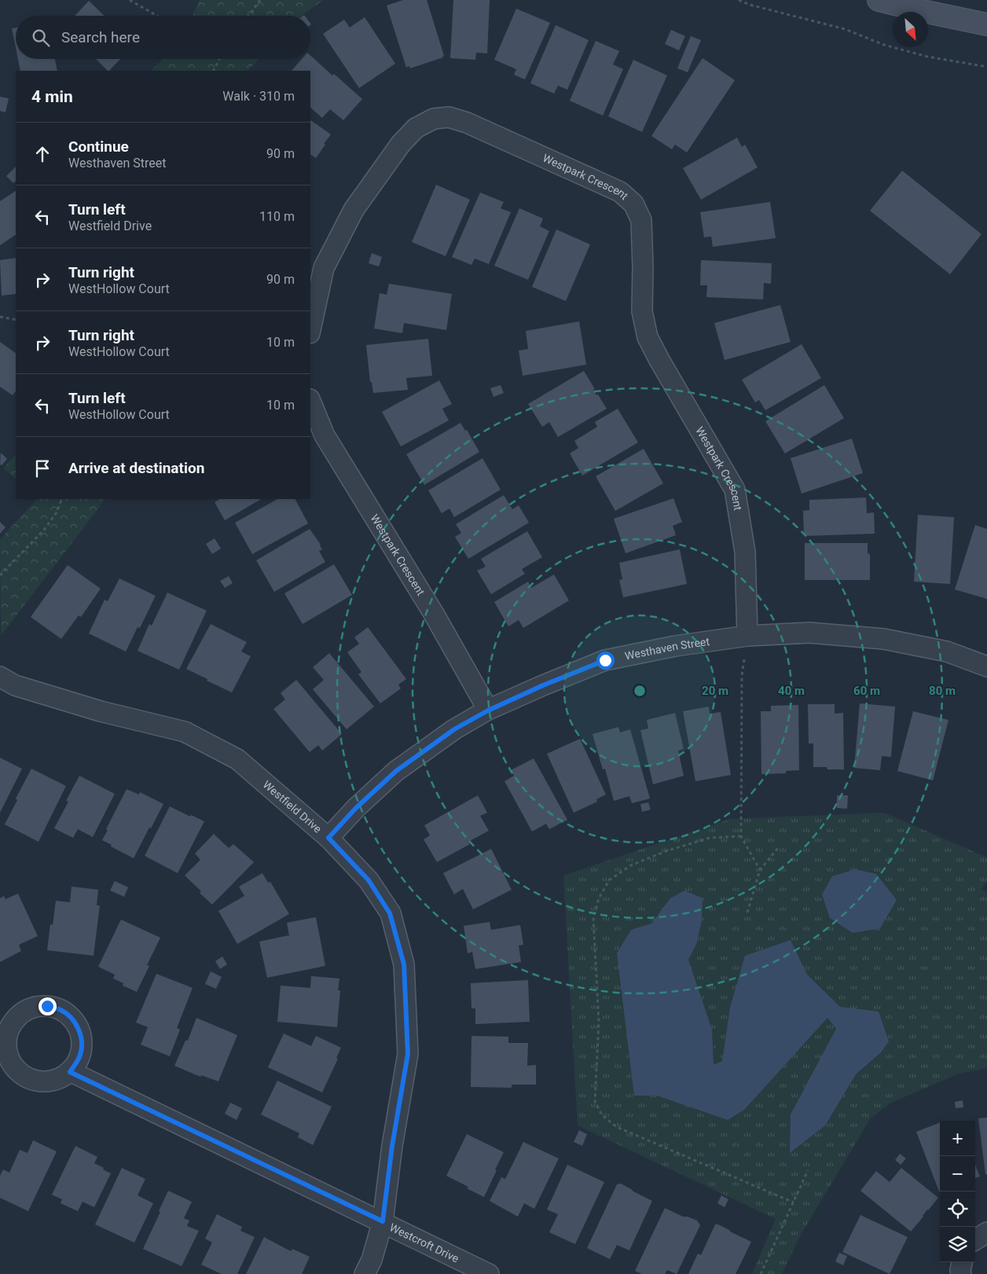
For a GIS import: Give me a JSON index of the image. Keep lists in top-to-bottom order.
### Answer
{
  "streets": {
    "street": [
      "Westpark Crescent",
      "Westhaven Street",
      "Westfield Drive",
      "Westcroft Drive"
    ]
  },
  "crossings": [
    ["Westpark Crescent", "Westhaven Street"],
    ["Westhaven Street", "Westfield Drive"],
    ["Westfield Drive", "Westcroft Drive"]
  ],
  "north": "bottom right",
  "page": {
    "search": "Search here",
    "heading": ["4 min", "Walk · 310 m"],
    "list": [
      ["Continue", "Westhaven Street", "90 m"],
      ["Turn left", "Westfield Drive", "110 m"],
      ["Turn right", "WestHollow Court", "90 m"],
      ["Turn right", "WestHollow Court", "10 m"],
      ["Turn left", "WestHollow Court", "10 m"],
      "Arrive at destination"
    ],
    "map_buttons": ["+", "−"]
  },
  "rings": [
    "20 m",
    "40 m",
    "60 m",
    "80 m"
  ]
}
